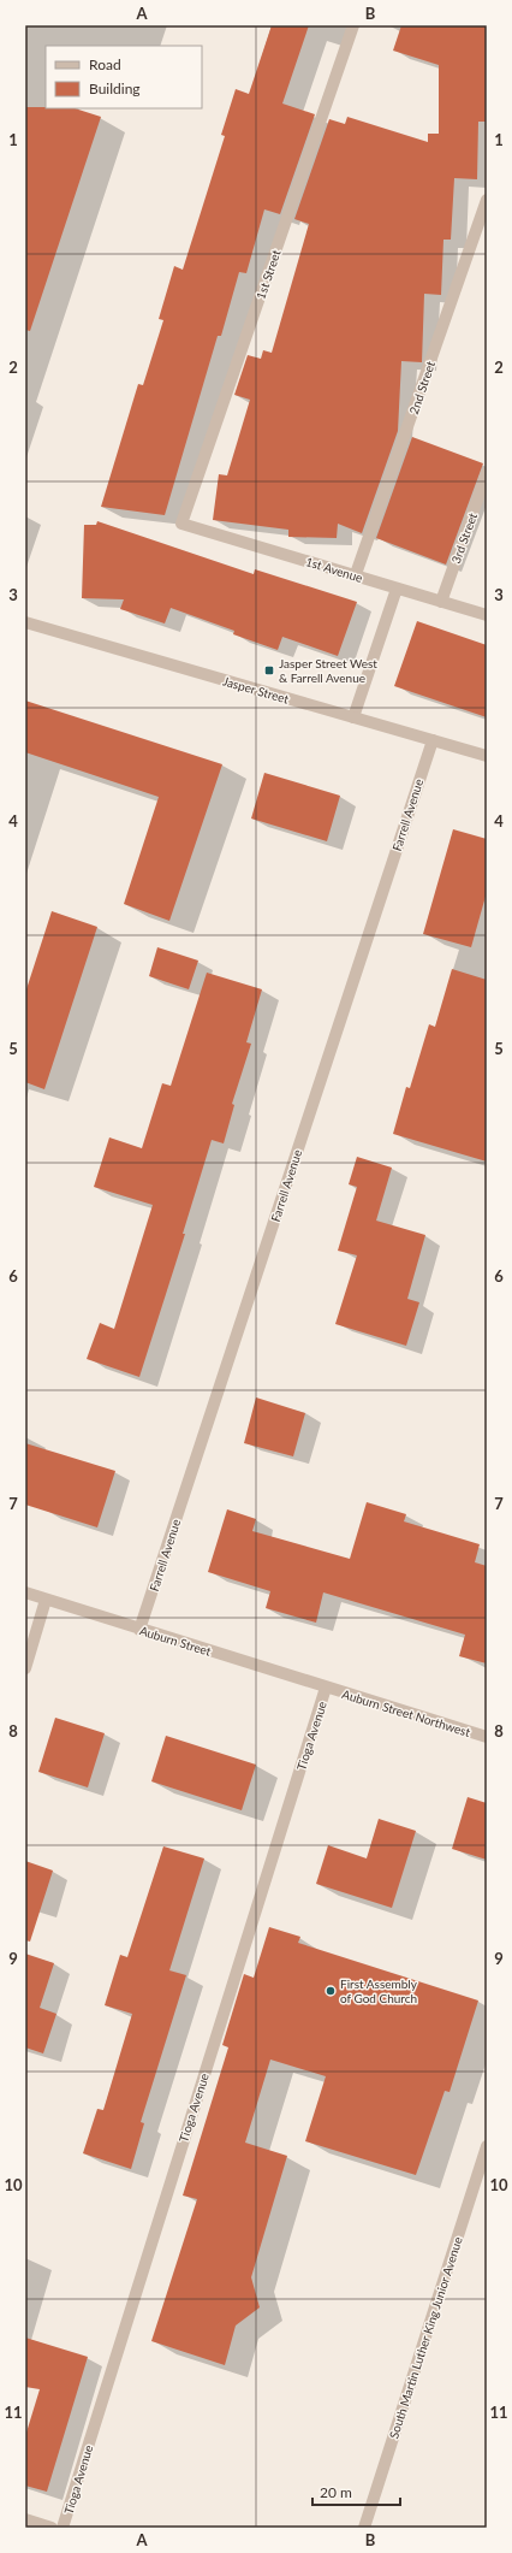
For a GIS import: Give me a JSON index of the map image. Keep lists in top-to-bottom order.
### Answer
{
  "streets": {
    "street": [
      "1st Street",
      "2nd Street",
      "3rd Street",
      "1st Avenue",
      "Jasper Street",
      "Farrell Avenue",
      "Auburn Street",
      "Auburn Street Northwest",
      "Tioga Avenue",
      "South Martin Luther King Junior Avenue"
    ]
  },
  "crossings": [
    ["1st Street", "1st Avenue"],
    ["2nd Street", "1st Avenue"],
    ["3rd Street", "1st Avenue"],
    ["Jasper Street", "Farrell Avenue"],
    ["Farrell Avenue", "Auburn Street"],
    ["Auburn Street", "Auburn Street Northwest"],
    ["Auburn Street", "Tioga Avenue"],
    ["Auburn Street Northwest", "Tioga Avenue"]
  ],
  "places": {
    "transit": ["Jasper Street West & Farrell Avenue"],
    "other": ["First Assembly of God Church"]
  },
  "legend": ["Road", "Building"],
  "scale_bar": "20 m",
  "grid": {
    "columns": ["A", "B"],
    "rows": [
      "1",
      "2",
      "3",
      "4",
      "5",
      "6",
      "7",
      "8",
      "9",
      "10",
      "11"
    ]
  }
}
